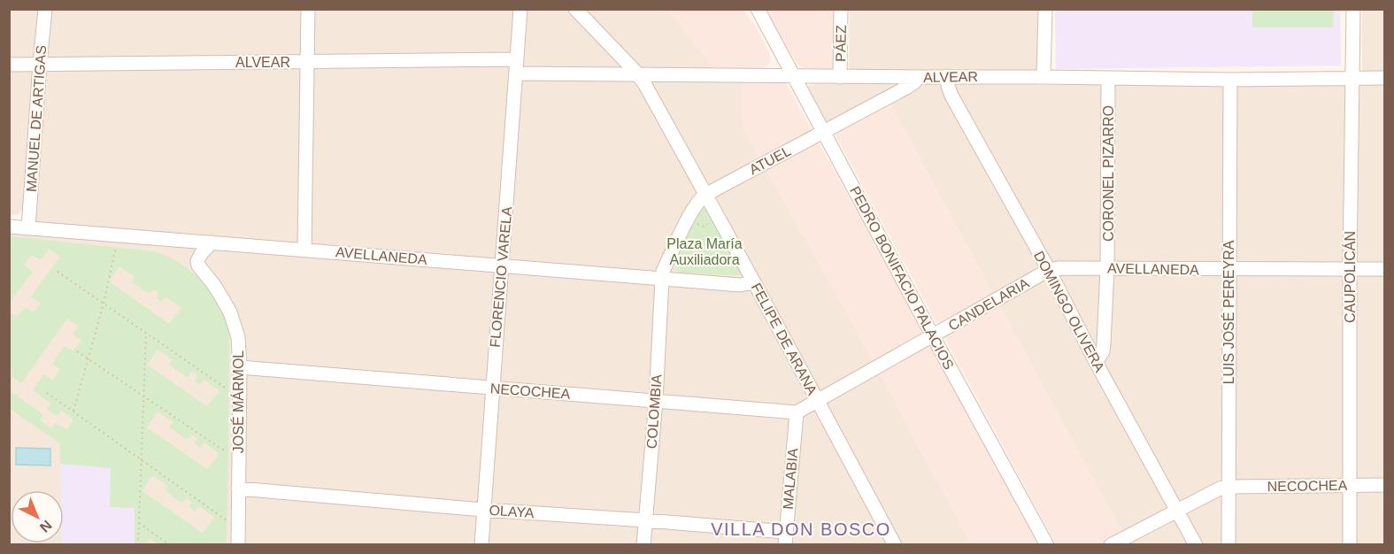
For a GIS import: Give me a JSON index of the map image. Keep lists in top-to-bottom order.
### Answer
{
  "streets": {
    "street": [
      "PÁEZ",
      "ALVEAR",
      "MANUEL DE ARTIGAS",
      "ATUEL",
      "CORONEL PIZARRO",
      "AVELLANEDA",
      "FLORENCIO VARELA",
      "CAUPOLICÁN",
      "PEDRO BONIFACIO PALACIOS",
      "CANDELARIA",
      "DOMINGO OLIVERA",
      "LUIS JOSÉ PEREYRA",
      "FELIPE DE ARANA",
      "NECOCHEA",
      "JOSÉ MÁRMOL",
      "COLOMBIA",
      "MALABIA",
      "OLAYA"
    ]
  },
  "crossings": [
    ["PÁEZ", "ALVEAR"],
    ["ALVEAR", "MANUEL DE ARTIGAS"],
    ["ALVEAR", "ATUEL"],
    ["ALVEAR", "CORONEL PIZARRO"],
    ["ALVEAR", "FLORENCIO VARELA"],
    ["ALVEAR", "CAUPOLICÁN"],
    ["ALVEAR", "PEDRO BONIFACIO PALACIOS"],
    ["ALVEAR", "DOMINGO OLIVERA"],
    ["ALVEAR", "LUIS JOSÉ PEREYRA"],
    ["ALVEAR", "FELIPE DE ARANA"],
    ["MANUEL DE ARTIGAS", "AVELLANEDA"],
    ["ATUEL", "AVELLANEDA"],
    ["ATUEL", "PEDRO BONIFACIO PALACIOS"],
    ["ATUEL", "FELIPE DE ARANA"],
    ["ATUEL", "COLOMBIA"],
    ["CORONEL PIZARRO", "AVELLANEDA"],
    ["CORONEL PIZARRO", "DOMINGO OLIVERA"],
    ["AVELLANEDA", "FLORENCIO VARELA"],
    ["AVELLANEDA", "CAUPOLICÁN"],
    ["AVELLANEDA", "CANDELARIA"],
    ["AVELLANEDA", "DOMINGO OLIVERA"],
    ["AVELLANEDA", "LUIS JOSÉ PEREYRA"],
    ["AVELLANEDA", "FELIPE DE ARANA"],
    ["AVELLANEDA", "JOSÉ MÁRMOL"],
    ["AVELLANEDA", "COLOMBIA"],
    ["FLORENCIO VARELA", "NECOCHEA"],
    ["FLORENCIO VARELA", "OLAYA"],
    ["CAUPOLICÁN", "NECOCHEA"],
    ["PEDRO BONIFACIO PALACIOS", "CANDELARIA"],
    ["CANDELARIA", "DOMINGO OLIVERA"],
    ["CANDELARIA", "FELIPE DE ARANA"],
    ["LUIS JOSÉ PEREYRA", "NECOCHEA"],
    ["NECOCHEA", "JOSÉ MÁRMOL"],
    ["NECOCHEA", "COLOMBIA"],
    ["NECOCHEA", "MALABIA"],
    ["JOSÉ MÁRMOL", "OLAYA"],
    ["COLOMBIA", "OLAYA"],
    ["MALABIA", "OLAYA"]
  ],
  "districts": ["VILLA DON BOSCO"],
  "parks": ["Plaza María Auxiliadora"],
  "north": "bottom right"
}
